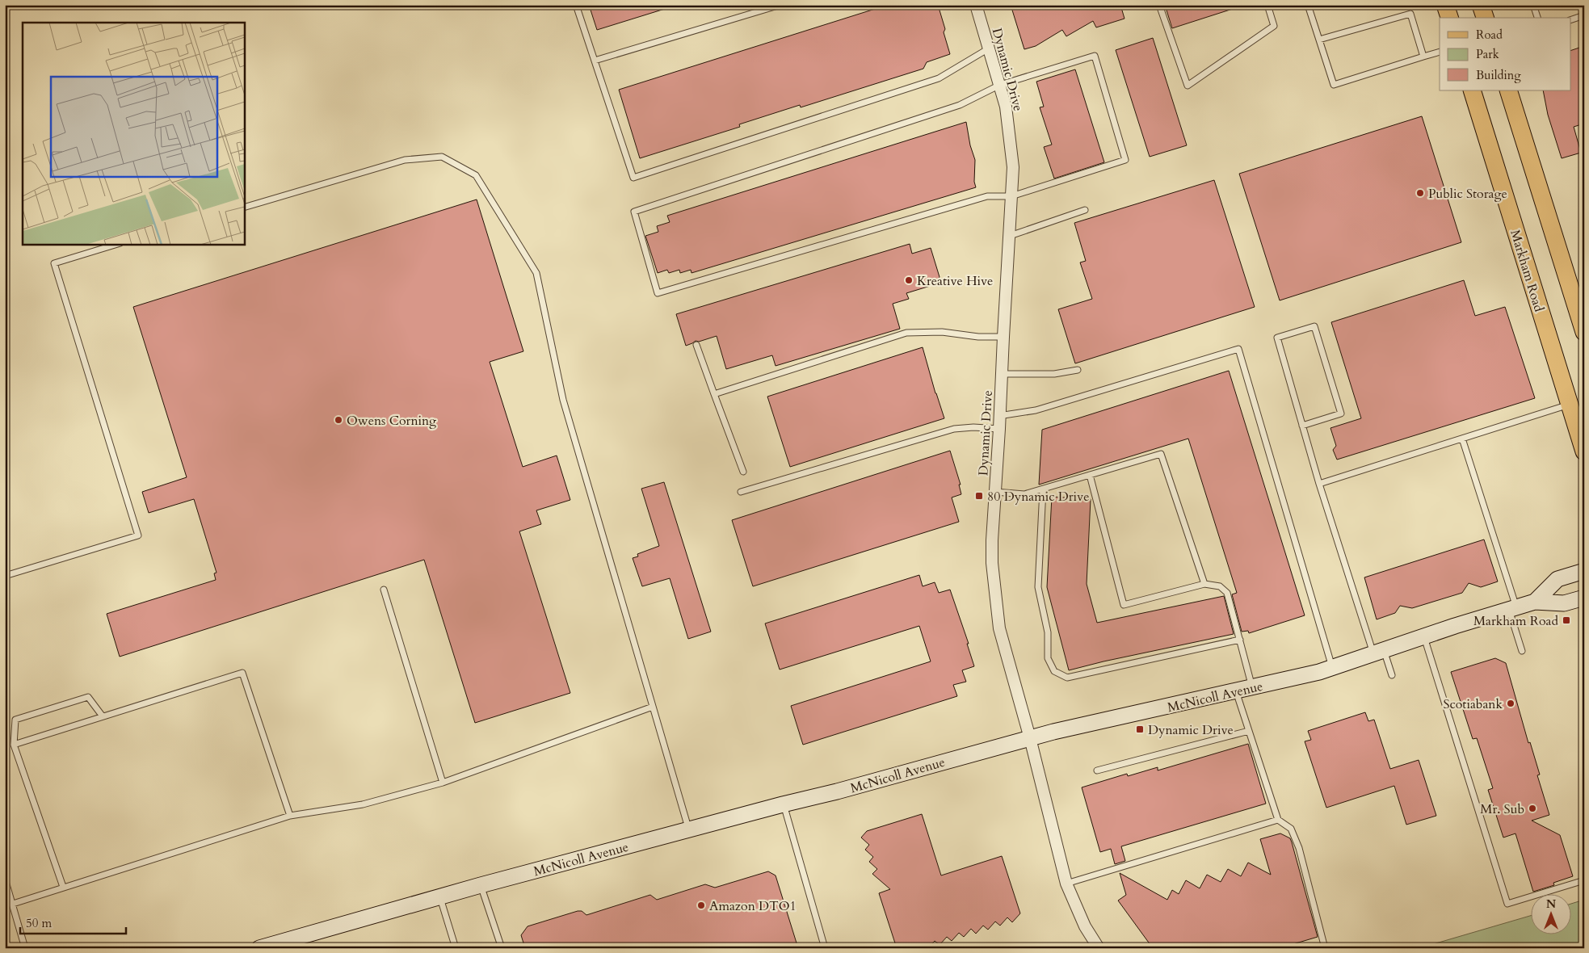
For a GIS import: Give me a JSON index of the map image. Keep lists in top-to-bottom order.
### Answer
{
  "streets": {
    "main road": ["Markham Road", "McNicoll Avenue"],
    "street": ["Dynamic Drive"]
  },
  "crossings": [
    ["Dynamic Drive", "McNicoll Avenue"]
  ],
  "places": {
    "other": [
      "Public Storage",
      "Kreative Hive",
      "Owens Corning",
      "Scotiabank",
      "Mr. Sub",
      "Amazon DTO1"
    ],
    "transit": ["80 Dynamic Drive", "Markham Road", "Dynamic Drive"]
  },
  "legend": ["Road", "Park", "Building"],
  "scale_bar": "50 m",
  "north": "top"
}
